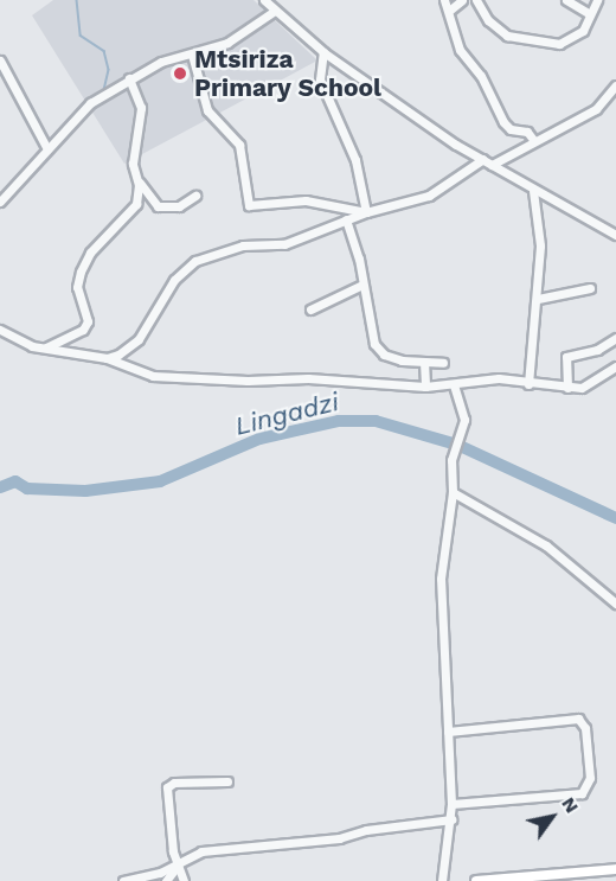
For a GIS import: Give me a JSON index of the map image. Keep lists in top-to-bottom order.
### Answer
{
  "water": ["Lingadzi"],
  "places": ["Mtsiriza Primary School"],
  "north": "top right"
}
